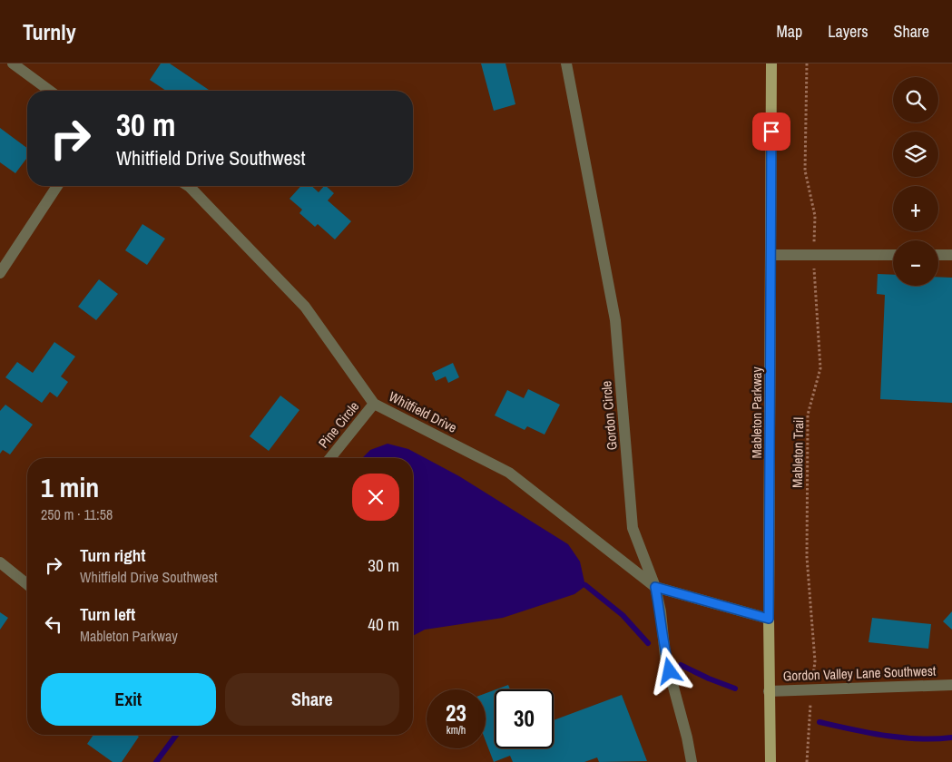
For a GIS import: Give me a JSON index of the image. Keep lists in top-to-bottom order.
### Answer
{
  "streets": {
    "main road": ["Mableton Parkway"],
    "street": [
      "Whitfield Drive",
      "Gordon Circle",
      "Pine Circle",
      "Gordon Valley Lane Southwest"
    ],
    "path": ["Mableton Trail"]
  },
  "crossings": [
    ["Whitfield Drive", "Gordon Circle"],
    ["Whitfield Drive", "Pine Circle"],
    ["Mableton Parkway", "Gordon Valley Lane Southwest"],
    ["Mableton Trail", "Gordon Valley Lane Southwest"]
  ],
  "page": {
    "header": "Turnly",
    "nav": ["Map", "Layers", "Share"],
    "map_buttons": ["+", "−"],
    "turn": ["30 m", "Whitfield Drive Southwest"],
    "heading": ["1 min", "250 m · 11:58"],
    "list": [
      {
        "name": "Turn right",
        "note": "Whitfield Drive Southwest",
        "value": "30 m"
      },
      {
        "name": "Turn left",
        "note": "Mableton Parkway",
        "value": "40 m"
      }
    ],
    "buttons": ["Exit", "Share"],
    "speed": "23 km/h",
    "limit": "30"
  }
}
